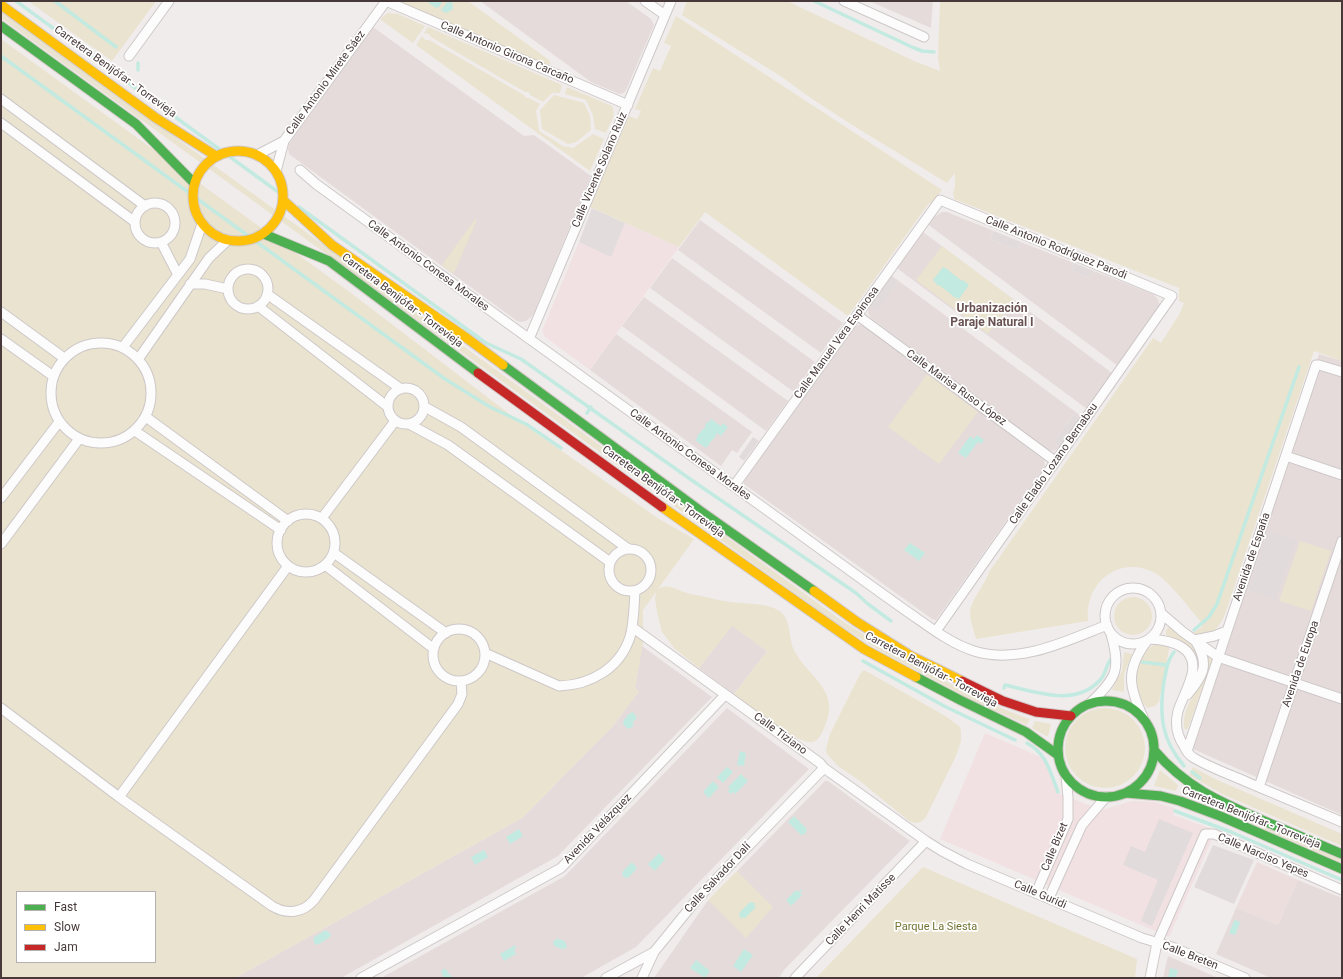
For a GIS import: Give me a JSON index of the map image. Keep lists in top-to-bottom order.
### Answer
{
  "streets": {
    "main road": ["Carretera Benijófar - Torrevieja"],
    "street": [
      "Calle Antonio Girona Carcaño",
      "Calle Antonio Mirete Sáez",
      "Calle Vicente Solano Ruiz",
      "Calle Antonio Rodríguez Parodi",
      "Calle Antonio Conesa Morales",
      "Calle Manuel Vera Espinosa",
      "Calle Marisa Ruso López",
      "Calle Eladio Lozano Bernabeu",
      "Avenida de España",
      "Avenida de Europa",
      "Calle Tiziano",
      "Avenida Velázquez",
      "Calle Bizet",
      "Calle Narciso Yepes",
      "Calle Salvador Dalí",
      "Calle Guridi",
      "Calle Henri Matisse",
      "Calle Breten"
    ]
  },
  "crossings": [
    ["Calle Antonio Girona Carcaño", "Calle Antonio Mirete Sáez"],
    ["Calle Antonio Girona Carcaño", "Calle Vicente Solano Ruiz"],
    ["Carretera Benijófar - Torrevieja", "Calle Antonio Mirete Sáez"],
    ["Carretera Benijófar - Torrevieja", "Calle Bizet"],
    ["Calle Vicente Solano Ruiz", "Calle Antonio Conesa Morales"],
    ["Calle Antonio Rodríguez Parodi", "Calle Manuel Vera Espinosa"],
    ["Calle Antonio Rodríguez Parodi", "Calle Eladio Lozano Bernabeu"],
    ["Calle Antonio Conesa Morales", "Calle Manuel Vera Espinosa"],
    ["Calle Antonio Conesa Morales", "Calle Eladio Lozano Bernabeu"],
    ["Calle Manuel Vera Espinosa", "Calle Marisa Ruso López"],
    ["Calle Marisa Ruso López", "Calle Eladio Lozano Bernabeu"],
    ["Calle Tiziano", "Avenida Velázquez"],
    ["Calle Tiziano", "Calle Salvador Dalí"],
    ["Calle Tiziano", "Calle Guridi"],
    ["Calle Tiziano", "Calle Henri Matisse"],
    ["Calle Bizet", "Calle Guridi"],
    ["Calle Narciso Yepes", "Calle Guridi"],
    ["Calle Narciso Yepes", "Calle Breten"],
    ["Calle Guridi", "Calle Henri Matisse"],
    ["Calle Guridi", "Calle Breten"]
  ],
  "districts": ["Urbanización Paraje Natural I"],
  "parks": ["Parque La Siesta"],
  "legend": ["Fast", "Slow", "Jam"]
}
